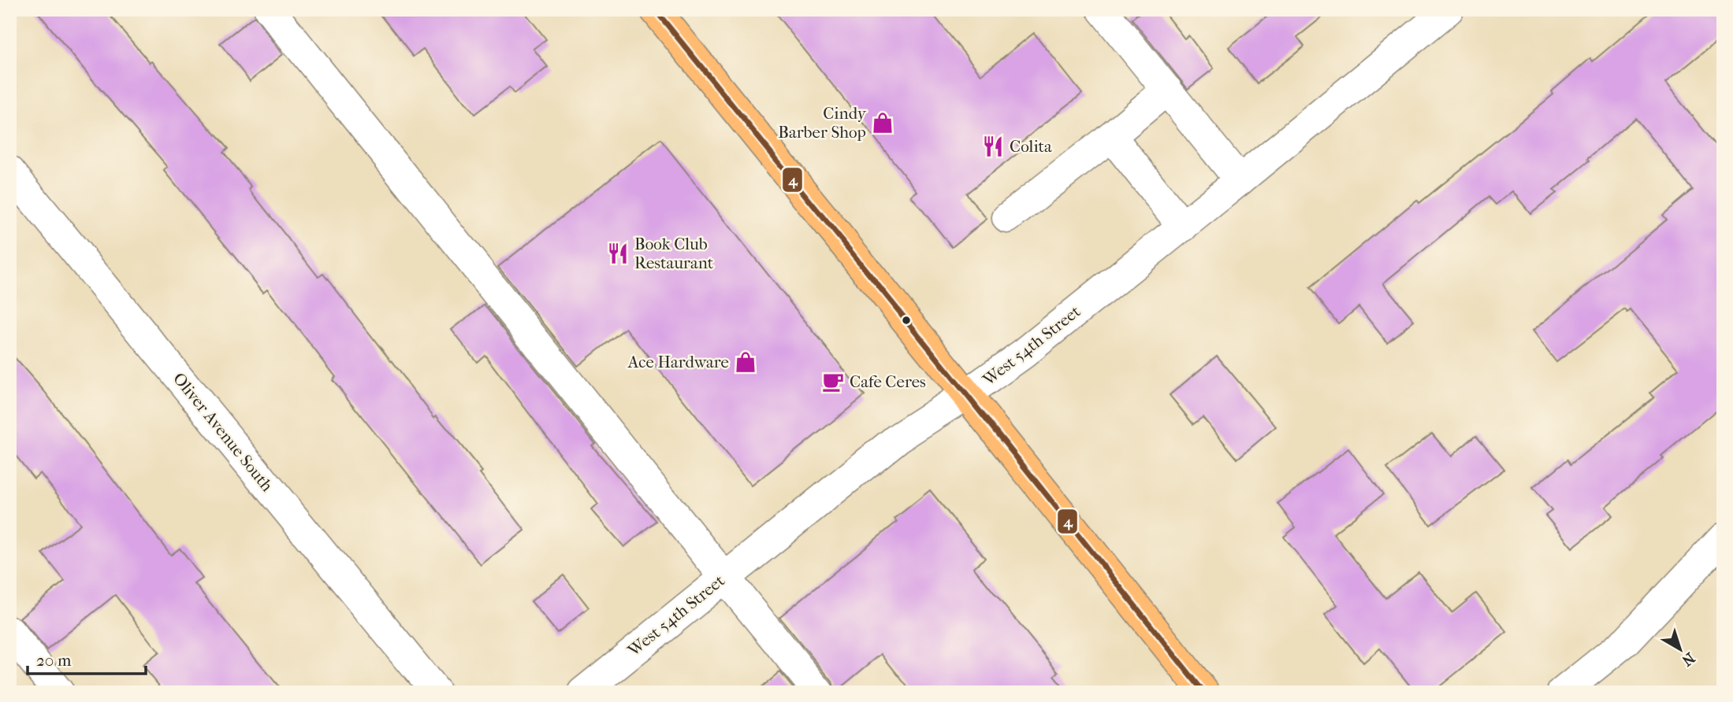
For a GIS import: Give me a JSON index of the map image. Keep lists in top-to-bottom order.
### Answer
{
  "streets": {
    "street": ["West 54th Street", "Oliver Avenue South"]
  },
  "places": {
    "shop": ["Cindy Barber Shop", "Ace Hardware"],
    "restaurant": ["Colita", "Book Club Restaurant"],
    "cafe": ["Cafe Ceres"]
  },
  "lines": ["transit line 4"],
  "scale_bar": "20 m",
  "north": "bottom right"
}
